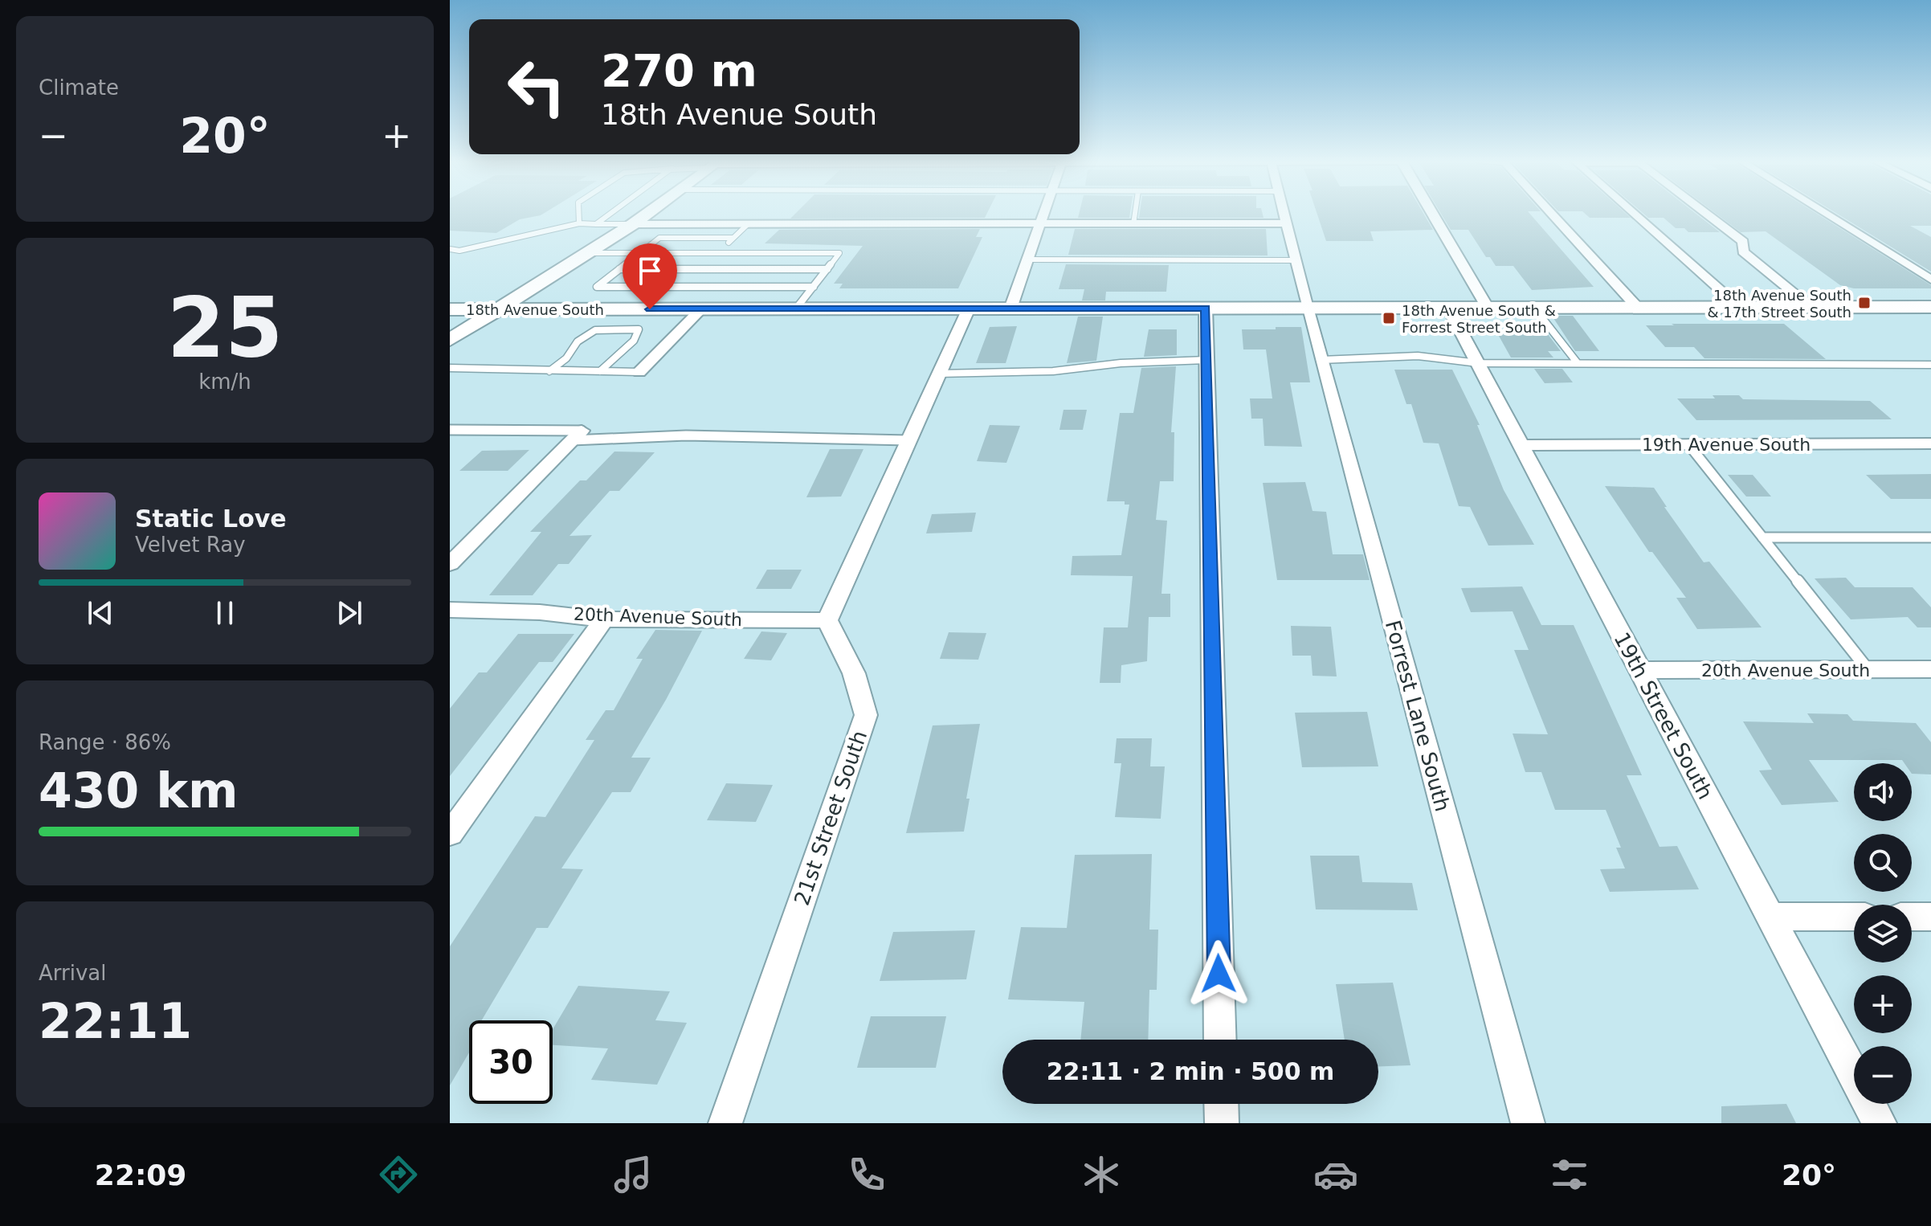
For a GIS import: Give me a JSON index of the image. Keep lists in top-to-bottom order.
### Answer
{
  "streets": {
    "street": [
      "18th Avenue South",
      "19th Avenue South",
      "20th Avenue South",
      "Forrest Lane South",
      "19th Street South",
      "21st Street South"
    ]
  },
  "crossings": [
    ["18th Avenue South", "Forrest Lane South"],
    ["18th Avenue South", "19th Street South"],
    ["19th Avenue South", "19th Street South"],
    ["20th Avenue South", "19th Street South"],
    ["20th Avenue South", "21st Street South"]
  ],
  "places": {
    "transit": ["18th Avenue South & 17th Street South", "18th Avenue South & Forrest Street South"]
  },
  "page": {
    "tile": [
      "Climate",
      ["25", "km/h"],
      ["Range · 86%", "430 km"],
      ["Arrival", "22:11"]
    ],
    "turn": ["270 m", "18th Avenue South"],
    "heat": ["−", "20°", "+"],
    "song": ["Static Love", "Velvet Ray"],
    "map_buttons": ["+", "−"],
    "limit": "30",
    "trip": "22:11 · 2 min · 500 m",
    "tabs": ["22:09", "20°"]
  }
}
